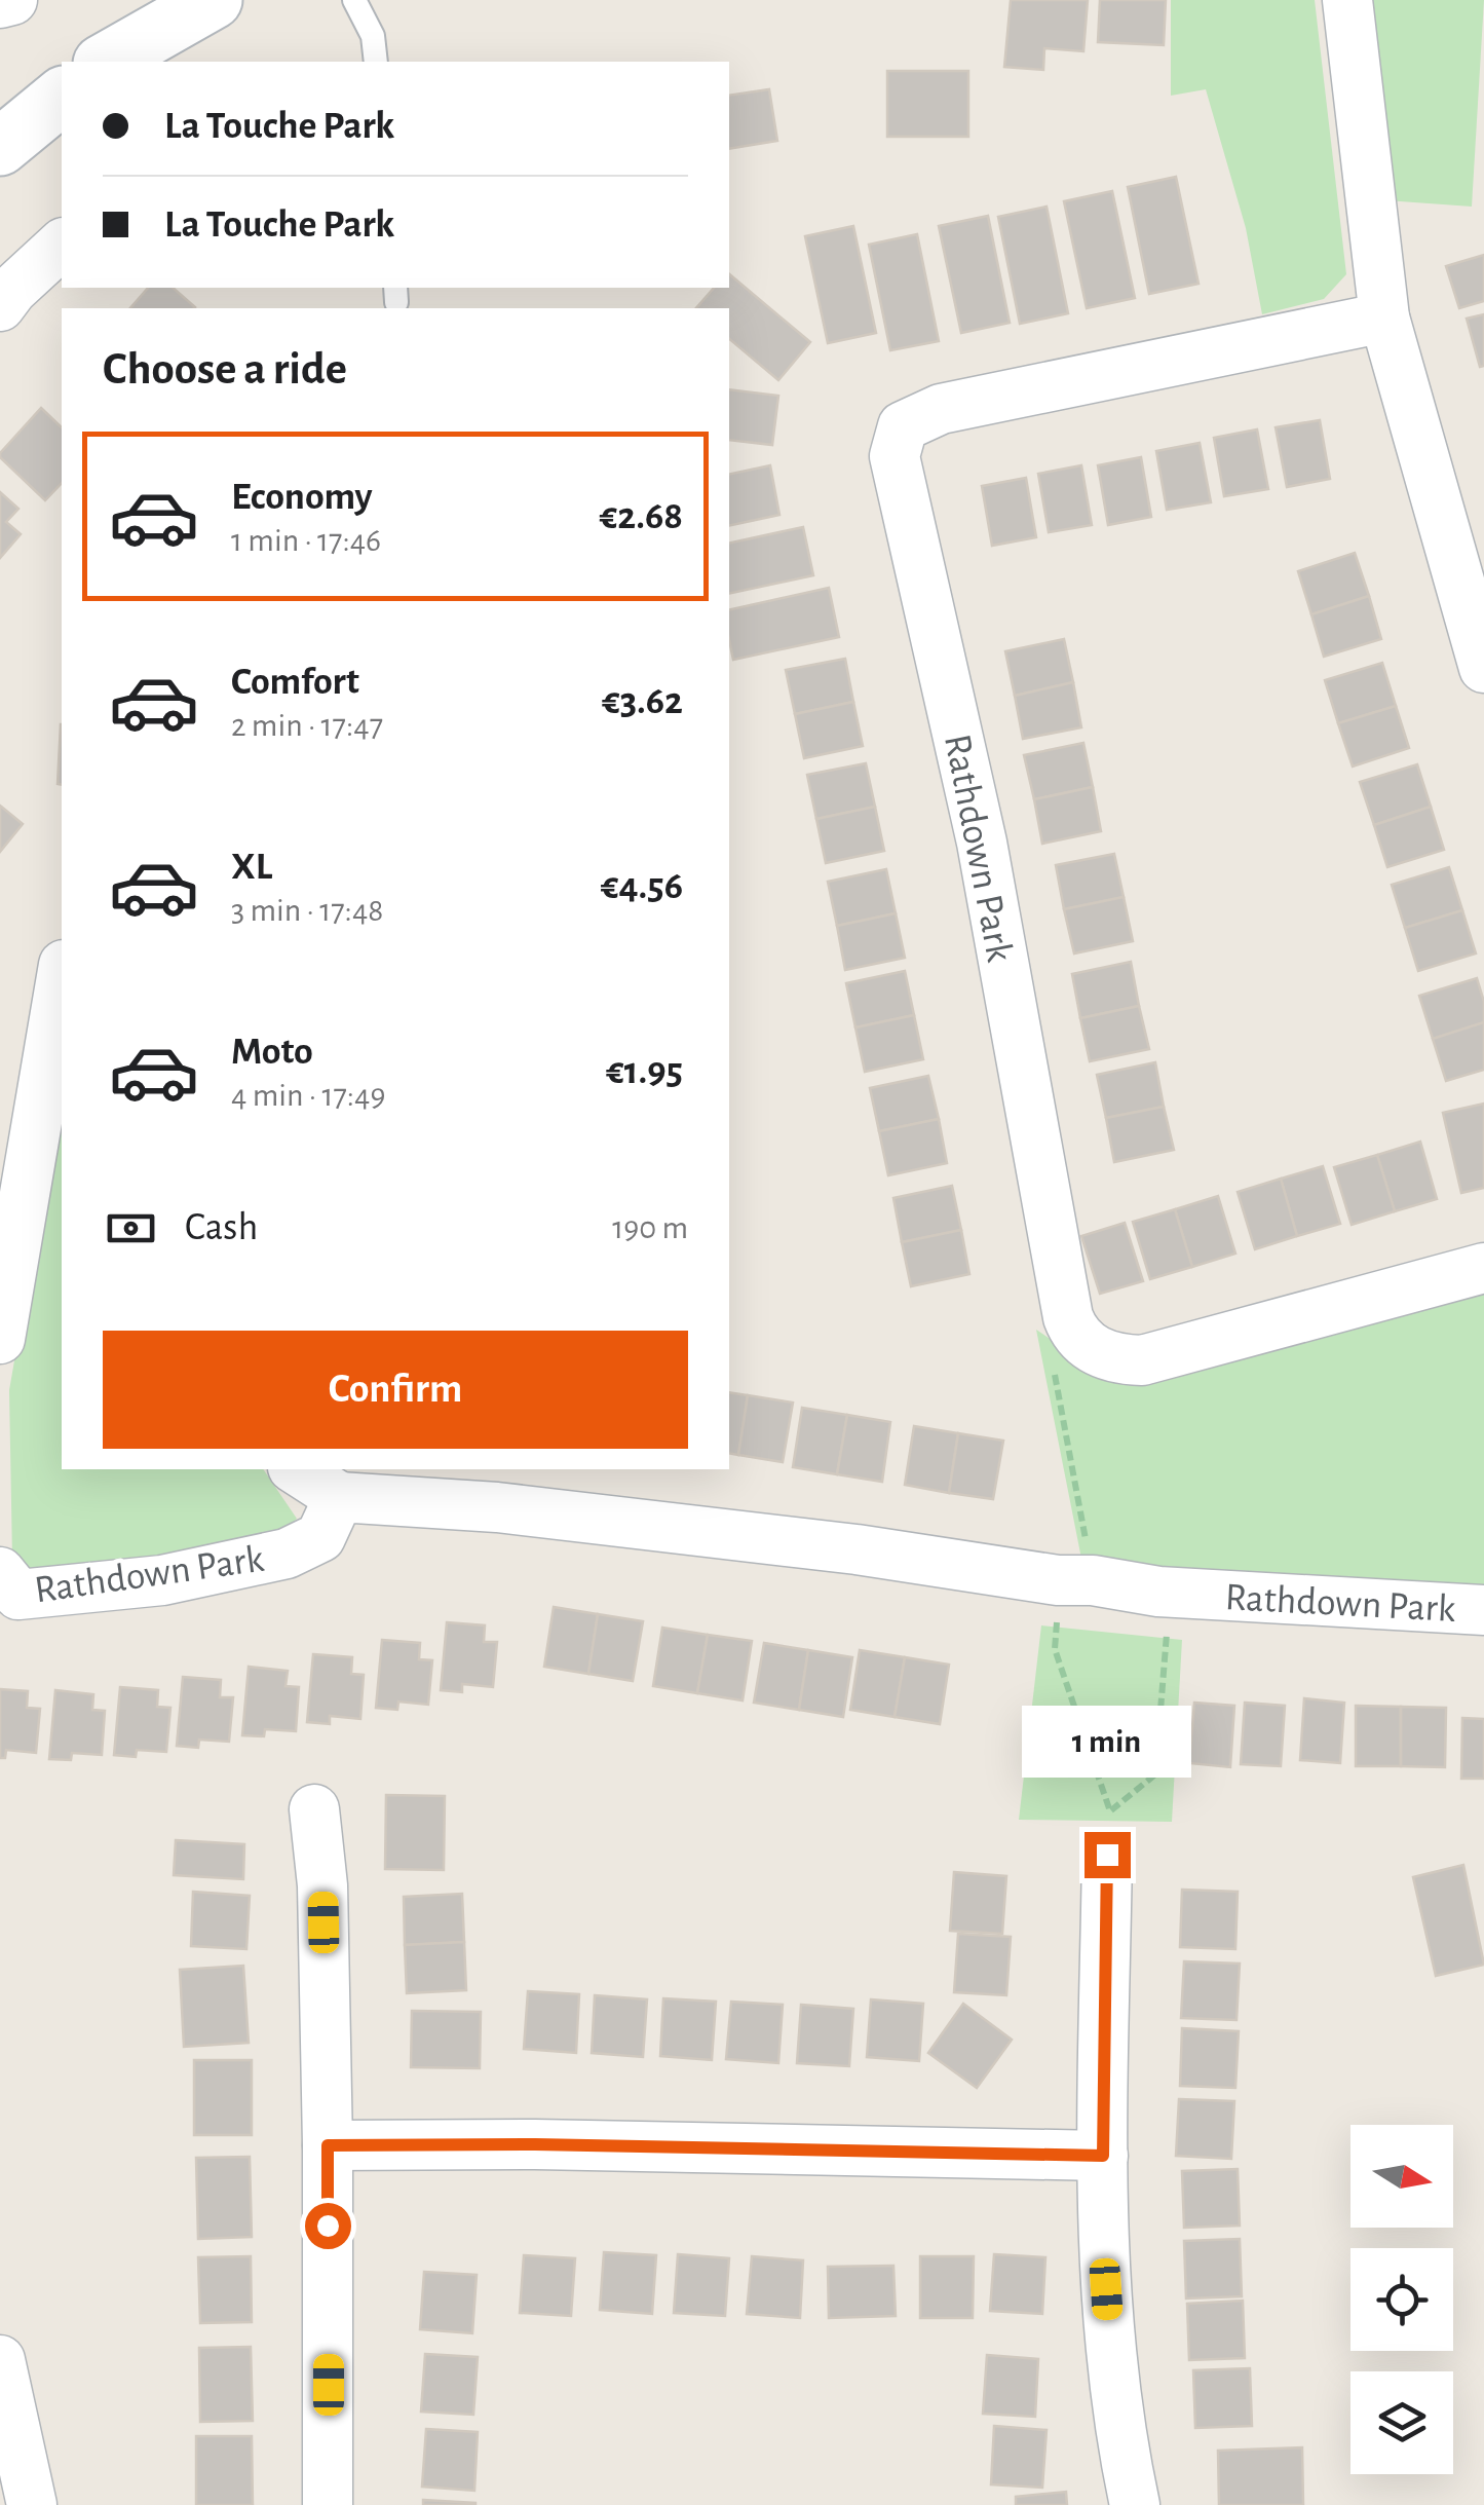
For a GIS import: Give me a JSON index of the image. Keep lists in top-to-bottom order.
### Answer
{
  "streets": {
    "street": ["Rathdown Park"]
  },
  "north": "right",
  "page": {
    "banner": ["La Touche Park", "La Touche Park"],
    "heading": "Choose a ride",
    "list": [
      {
        "name": "Economy",
        "note": "1 min · 17:46",
        "value": "€2.68"
      },
      {
        "name": "Comfort",
        "note": "2 min · 17:47",
        "value": "€3.62"
      },
      {
        "name": "XL",
        "note": "3 min · 17:48",
        "value": "€4.56"
      },
      {
        "name": "Moto",
        "note": "4 min · 17:49",
        "value": "€1.95"
      }
    ],
    "pay": ["Cash", "190 m"],
    "buttons": "Confirm",
    "bubble": "1 min"
  }
}
